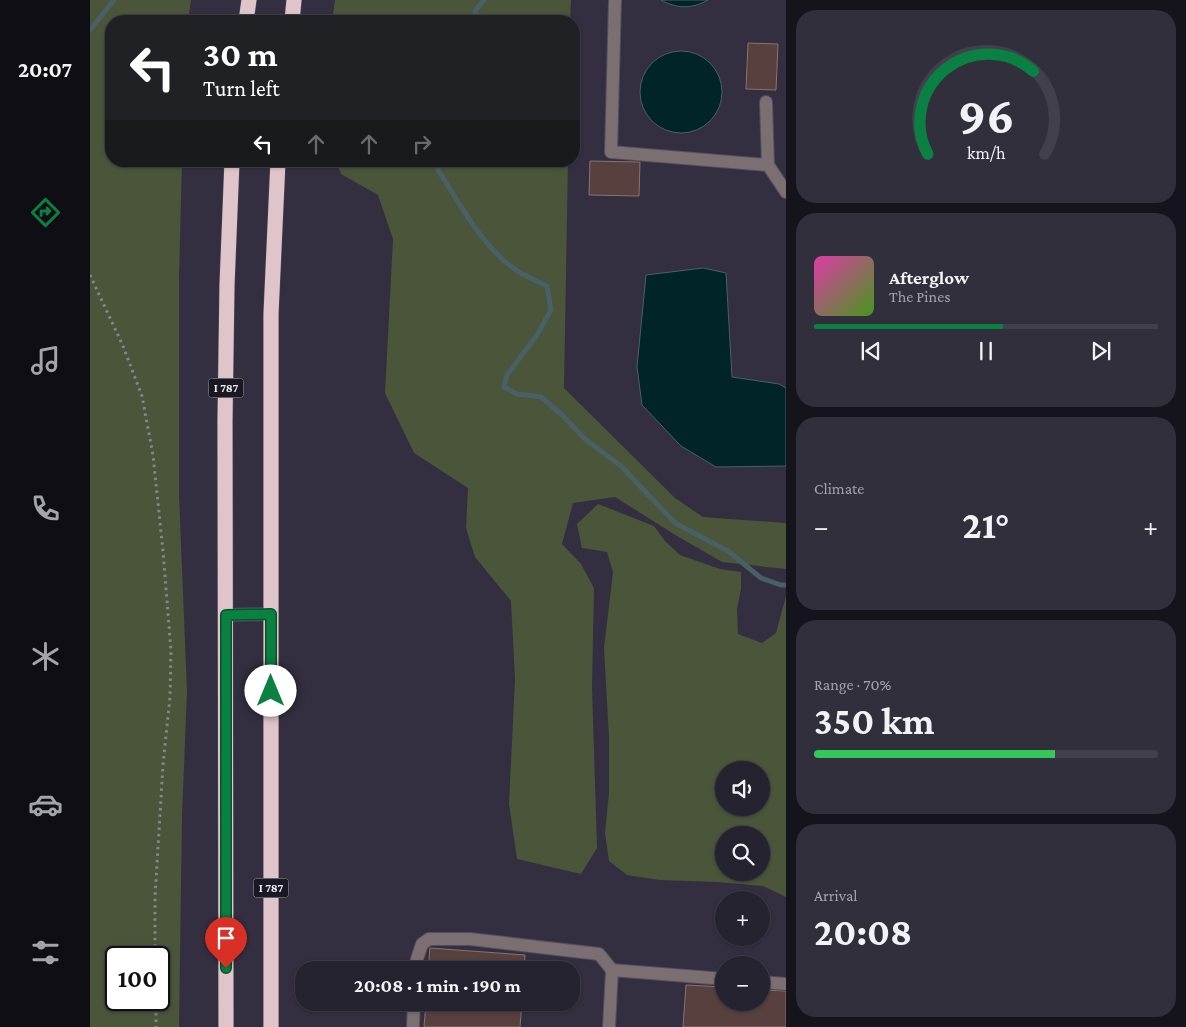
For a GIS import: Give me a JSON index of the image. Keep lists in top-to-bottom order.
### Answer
{
  "streets": {
    "highway": ["I 787"]
  },
  "page": {
    "tabs": "20:07",
    "turn": ["30 m", "Turn left"],
    "song": ["Afterglow", "The Pines"],
    "tile": [
      "Climate",
      ["Range · 70%", "350 km"],
      ["Arrival", "20:08"]
    ],
    "heat": ["−", "21°", "+"],
    "map_buttons": ["+", "−"],
    "limit": "100",
    "trip": "20:08 · 1 min · 190 m",
    "gauge": ["96", "km/h"]
  }
}
